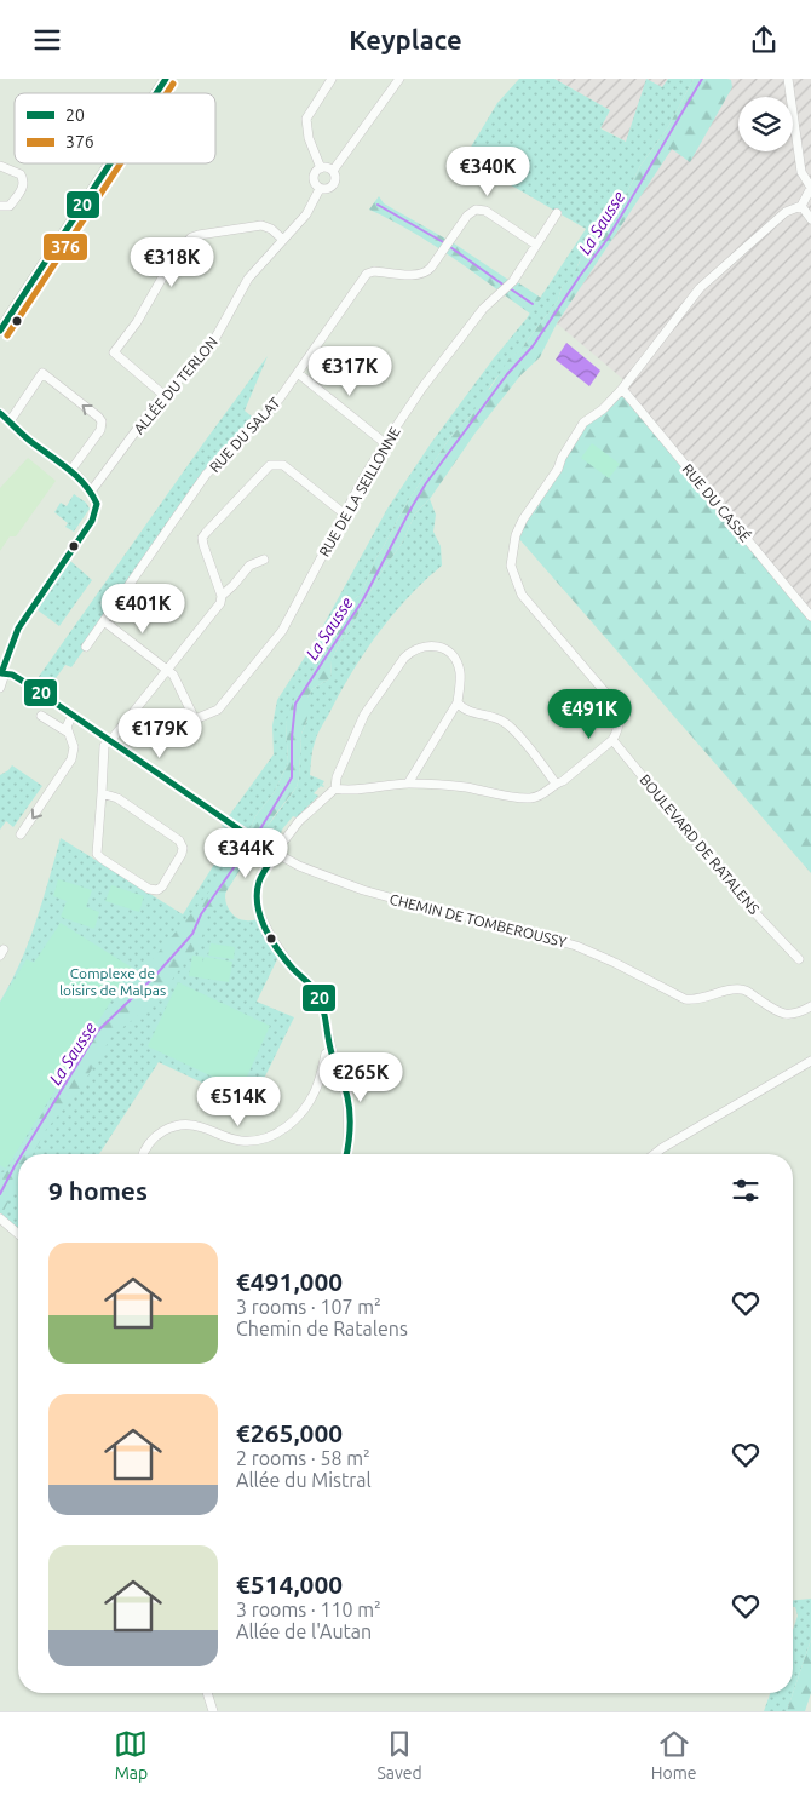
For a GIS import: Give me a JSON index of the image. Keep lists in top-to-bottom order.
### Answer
{
  "streets": {
    "street": [
      "ALLÉE DU TERLON",
      "RUE DU SALAT",
      "RUE DE LA SEILLONNE",
      "RUE DU CASSÉ",
      "BOULEVARD DE RATALENS",
      "CHEMIN DE TOMBEROUSSY"
    ]
  },
  "crossings": [
    ["RUE DU SALAT", "RUE DE LA SEILLONNE"]
  ],
  "water": ["La Sausse"],
  "parks": ["Complexe de loisirs de Malpas"],
  "lines": ["transit line 20", "transit line 376"],
  "legend": ["20", "376"],
  "page": {
    "header": "Keyplace",
    "price": [
      "€340K",
      "€318K",
      "€317K",
      "€401K",
      "€491K",
      "€179K",
      "€344K",
      "€265K",
      "€514K"
    ],
    "heading": "9 homes",
    "list": [
      {
        "name": "€491,000",
        "note": "3 rooms · 107 m² · Chemin de Ratalens"
      },
      {
        "name": "€265,000",
        "note": "2 rooms · 58 m² · Allée du Mistral"
      },
      {
        "name": "€514,000",
        "note": "3 rooms · 110 m² · Allée de l'Autan"
      }
    ],
    "tabs": ["Map", "Saved", "Home"]
  }
}
